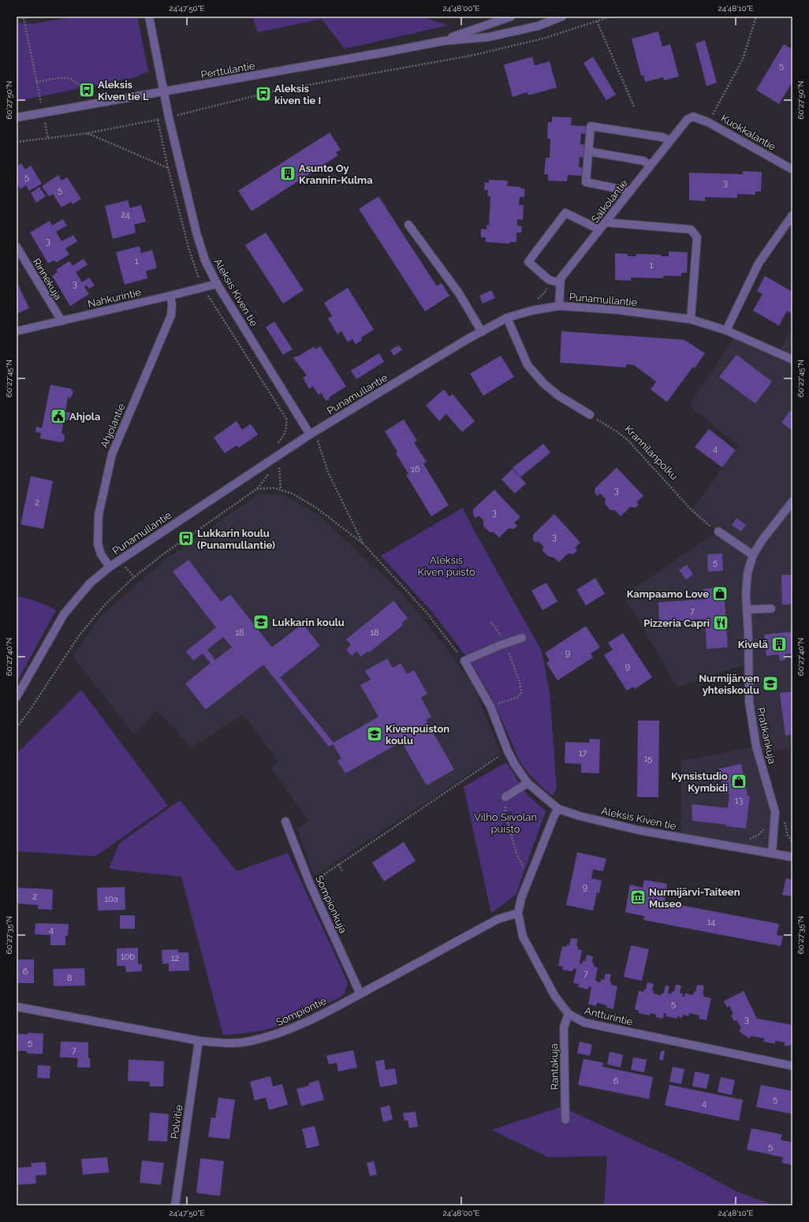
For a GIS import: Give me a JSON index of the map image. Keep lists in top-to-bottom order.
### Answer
{
  "streets": {
    "street": [
      "Perttulantie",
      "Kuokkalantie",
      "Salkolantie",
      "Rinnekuja",
      "Aleksis Kiven tie",
      "Nahkurintie",
      "Punamullantie",
      "Ahjolantie",
      "Pratikankuja",
      "Sompionkuja",
      "Sompiontie",
      "Antturintie",
      "Rantakuja",
      "Polvitie"
    ],
    "path": ["Krannilanpolku"]
  },
  "crossings": [
    ["Perttulantie", "Aleksis Kiven tie"],
    ["Kuokkalantie", "Salkolantie"],
    ["Salkolantie", "Punamullantie"],
    ["Rinnekuja", "Nahkurintie"],
    ["Aleksis Kiven tie", "Nahkurintie"],
    ["Aleksis Kiven tie", "Punamullantie"],
    ["Aleksis Kiven tie", "Pratikankuja"],
    ["Aleksis Kiven tie", "Antturintie"],
    ["Nahkurintie", "Ahjolantie"],
    ["Punamullantie", "Ahjolantie"],
    ["Sompionkuja", "Sompiontie"],
    ["Sompiontie", "Antturintie"],
    ["Sompiontie", "Polvitie"],
    ["Antturintie", "Rantakuja"]
  ],
  "parks": ["Aleksis Kiven puisto", "Vilho Siivolan puisto"],
  "places": {
    "bus stop": ["Aleksis Kiven tie L", "Aleksis kiven tie I", "Lukkarin koulu (Punamullantie)"],
    "building": ["Asunto Oy Krannin-Kulma", "Kivelä"],
    "public building": ["Ahjola"],
    "shop": ["Kampaamo Love", "Kynsistudio Kymbidi"],
    "school or university": ["Lukkarin koulu", "Nurmijärven yhteiskoulu", "Kivenpuiston koulu"],
    "restaurant": ["Pizzeria Capri"],
    "museum": ["Nurmijärvi-Taiteen Museo"]
  },
  "house_numbers": [
    "5",
    "5",
    "3",
    "5",
    "24",
    "3",
    "1",
    "1",
    "3",
    "4",
    "16",
    "3",
    "2",
    "3",
    "3",
    "5",
    "7",
    "18",
    "18",
    "9",
    "9",
    "17",
    "15",
    "13",
    "9",
    "2",
    "10a",
    "14",
    "4",
    "10b",
    "12",
    "6",
    "7",
    "8",
    "5",
    "3",
    "5",
    "7",
    "6",
    "5",
    "4",
    "5"
  ],
  "coordinates": [
    "24°47'50\"E",
    "24°48'00\"E",
    "24°48'10\"E",
    "60°27'50\"N",
    "60°27'45\"N",
    "60°27'40\"N",
    "60°27'35\"N"
  ]
}
